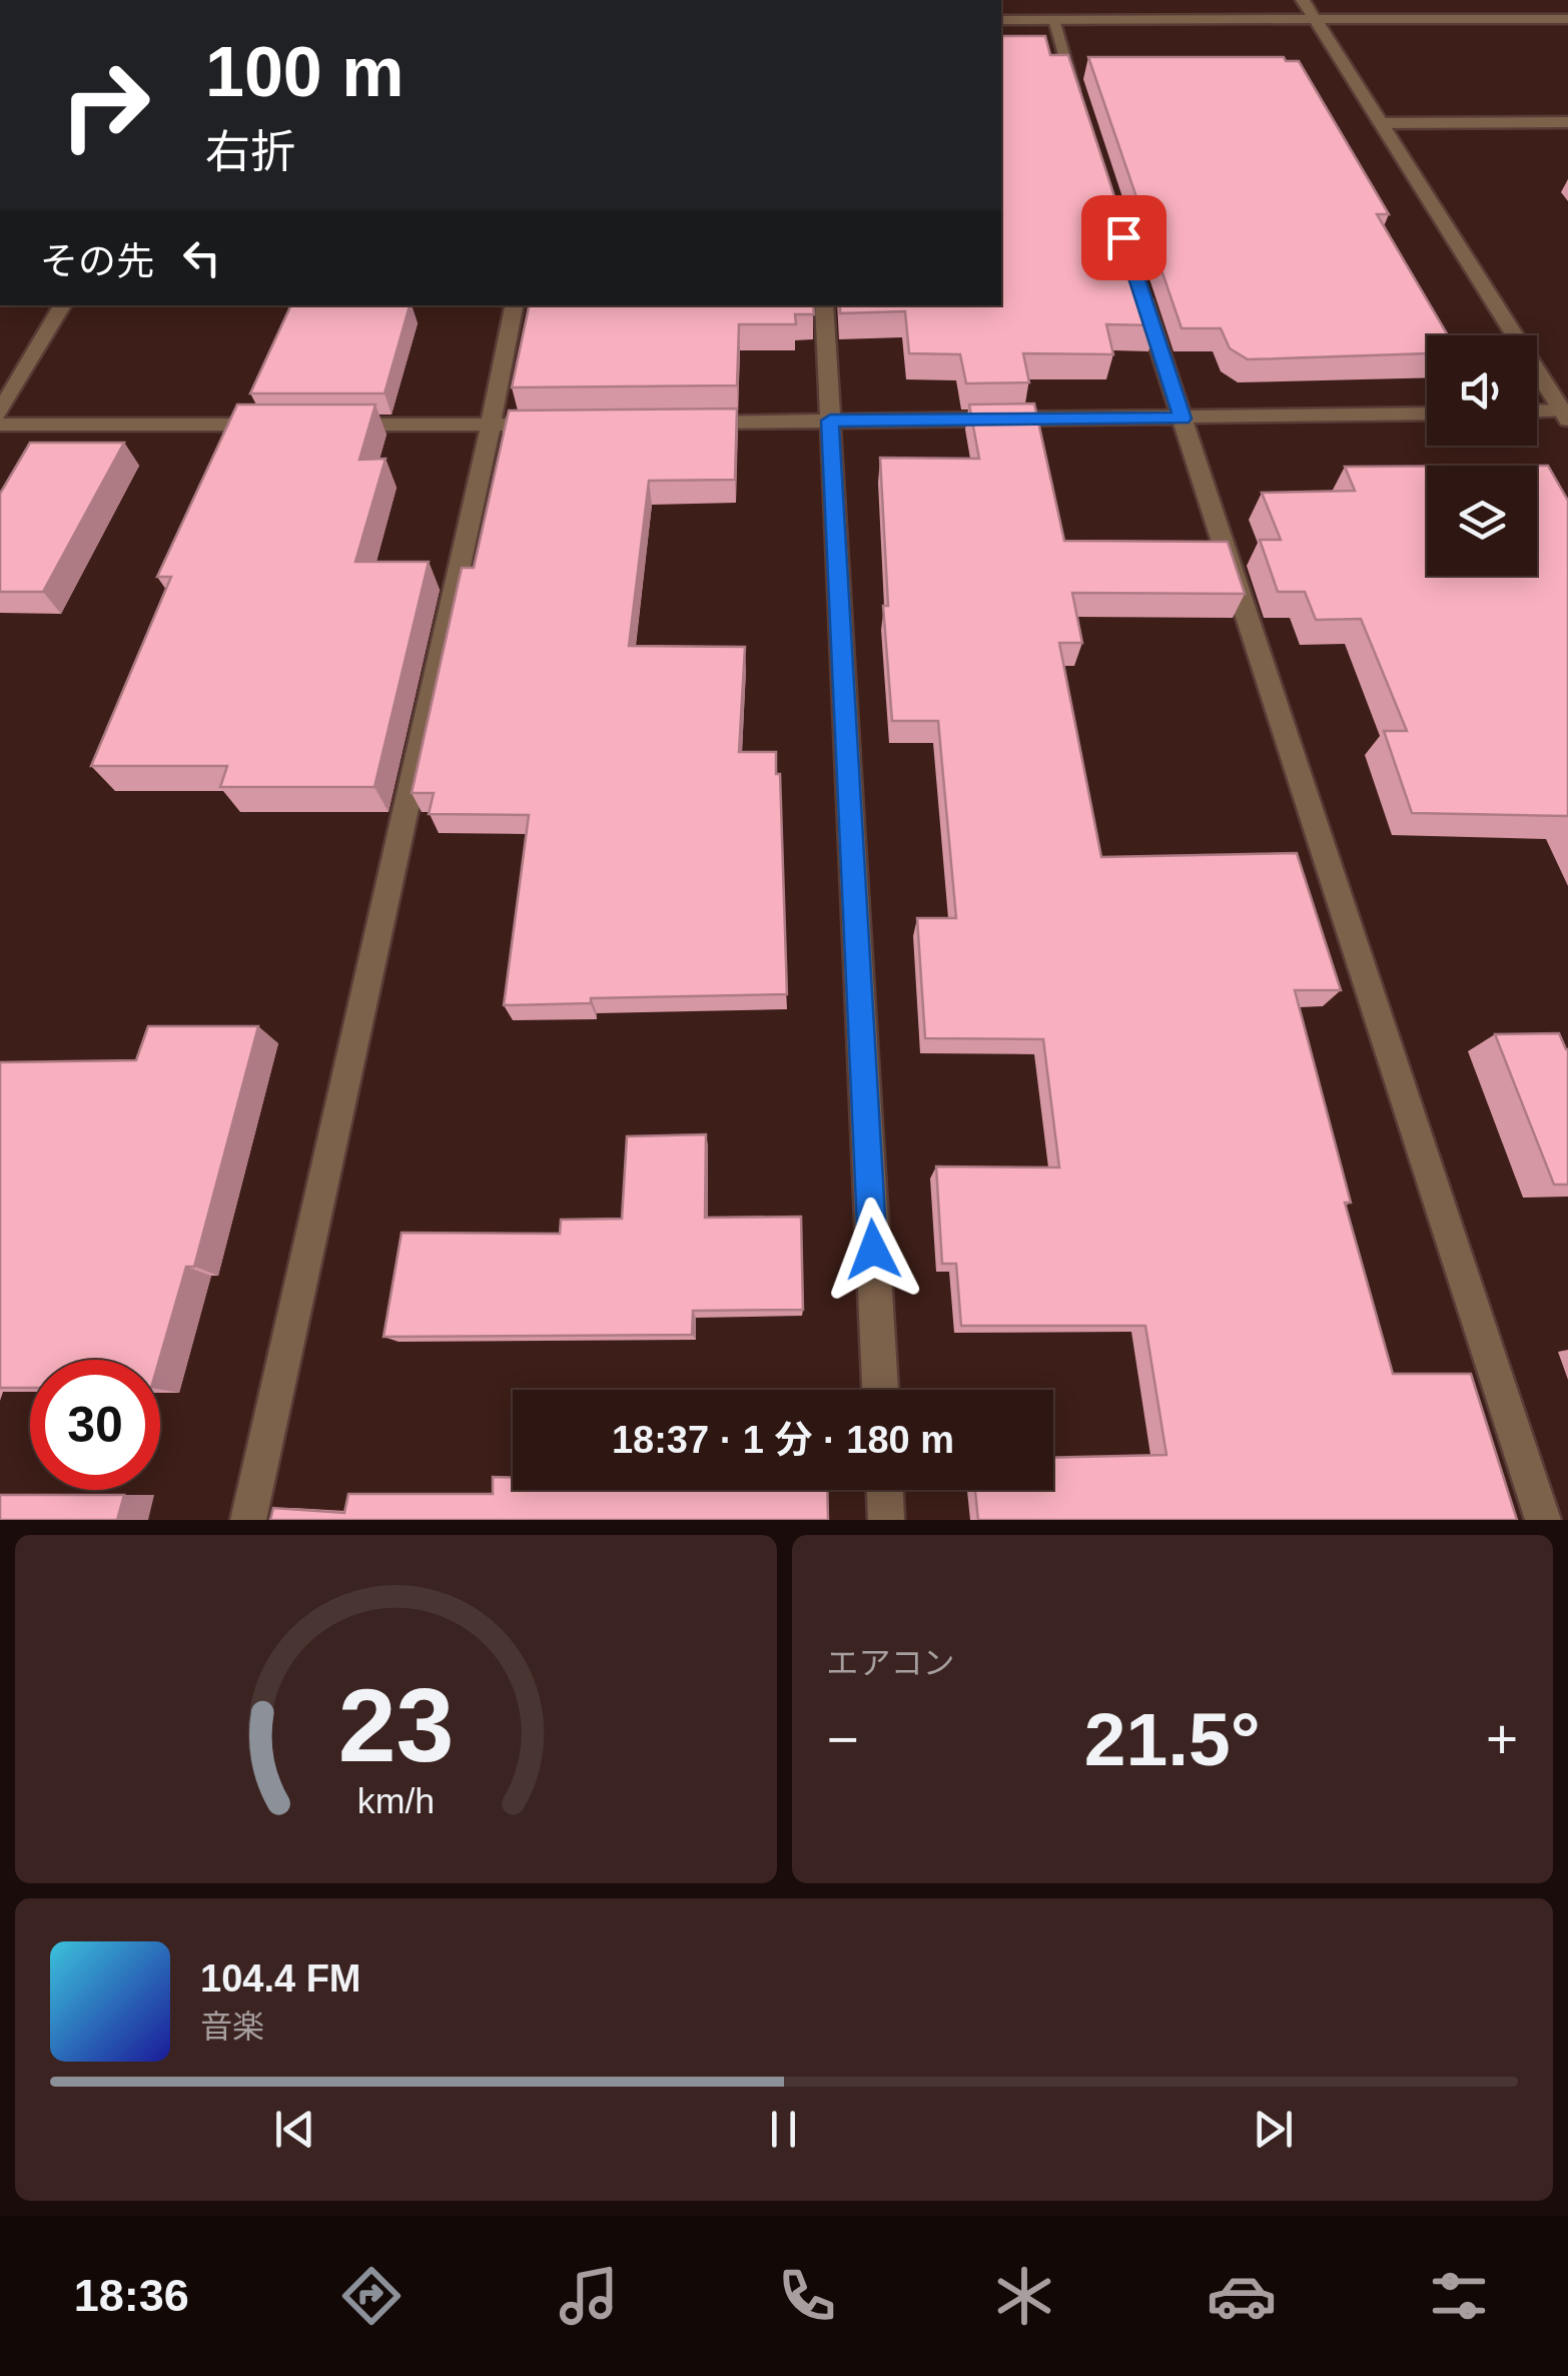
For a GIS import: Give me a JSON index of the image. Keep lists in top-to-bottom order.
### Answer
{
  "page": {
    "turn": ["100 m", "右折"],
    "then": "その先",
    "limit": "30",
    "trip": "18:37 · 1 分 · 180 m",
    "tile": "エアコン",
    "heat": ["−", "21.5°", "+"],
    "song": ["104.4 FM", "音楽"],
    "tabs": "18:36",
    "gauge": ["23", "km/h"]
  }
}
